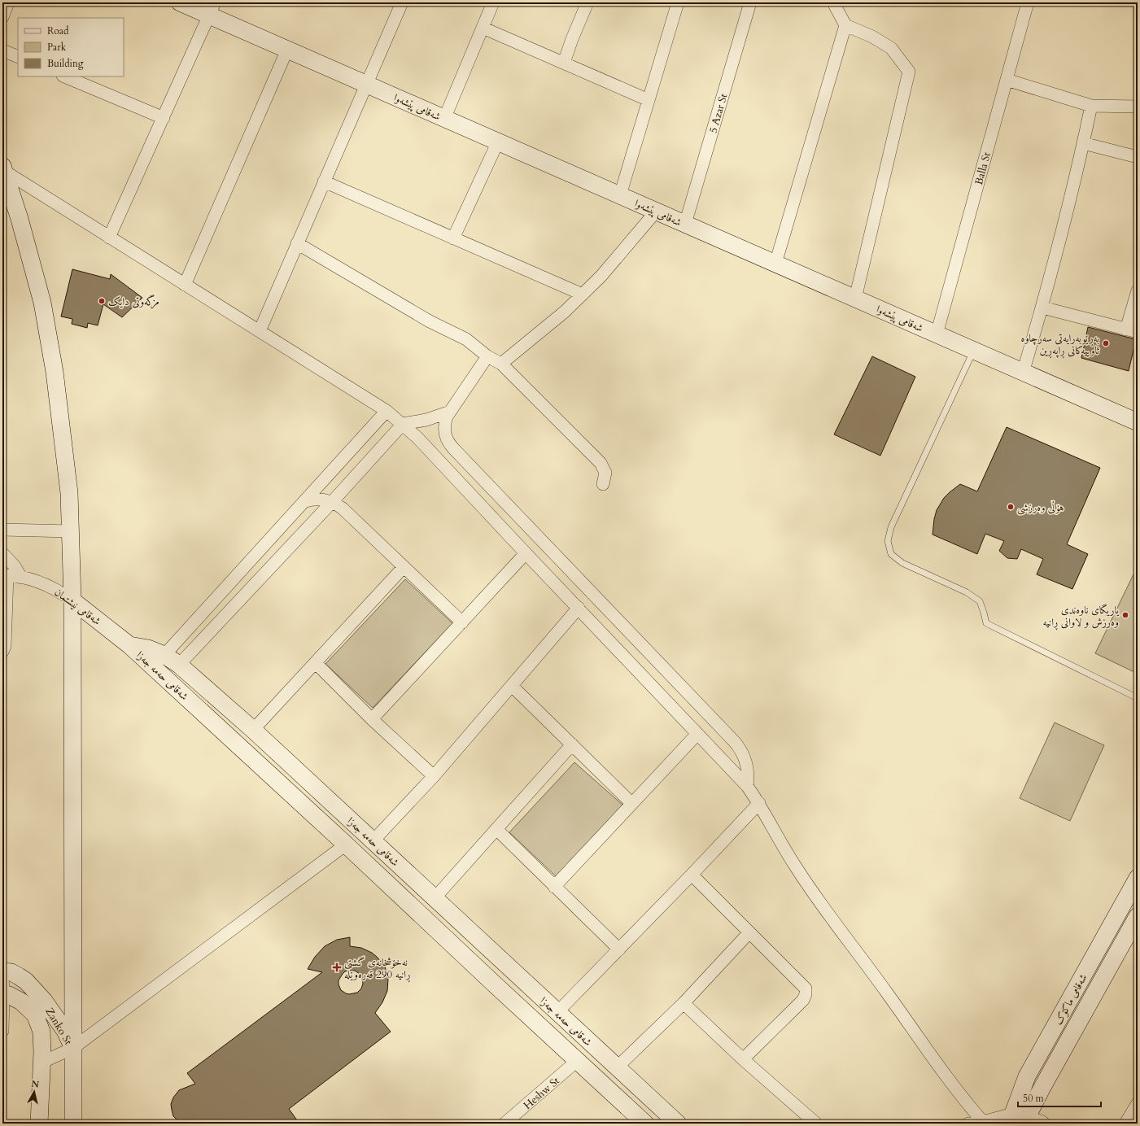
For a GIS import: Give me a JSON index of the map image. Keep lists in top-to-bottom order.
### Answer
{
  "streets": {
    "street": [
      "شەقامی پێشەوا",
      "5 Azar St",
      "Balla St",
      "شەقامی نیشتمان",
      "شەقامی حەمە جەزا",
      "شەقامی ماکۆک",
      "Zanko St",
      "Heshw St"
    ]
  },
  "crossings": [
    ["شەقامی پێشەوا", "5 Azar St"],
    ["شەقامی پێشەوا", "Balla St"],
    ["شەقامی نیشتمان", "شەقامی حەمە جەزا"],
    ["شەقامی حەمە جەزا", "Heshw St"]
  ],
  "places": {
    "other": [
      "مزگەوتی دایک",
      "بەڕێوبەرایەتی سەرچاوە ئاوییەکانی ڕاپەڕین",
      "هۆڵی وەرزشی",
      "یاریگای ناوەندی وەرزش و لاوانی ڕانیە"
    ],
    "health": ["نەخۆشخانەی گشتی ڕانیە 290 قەرەوێلە"]
  },
  "legend": ["Road", "Park", "Building"],
  "scale_bar": "50 m",
  "north": "top"
}
